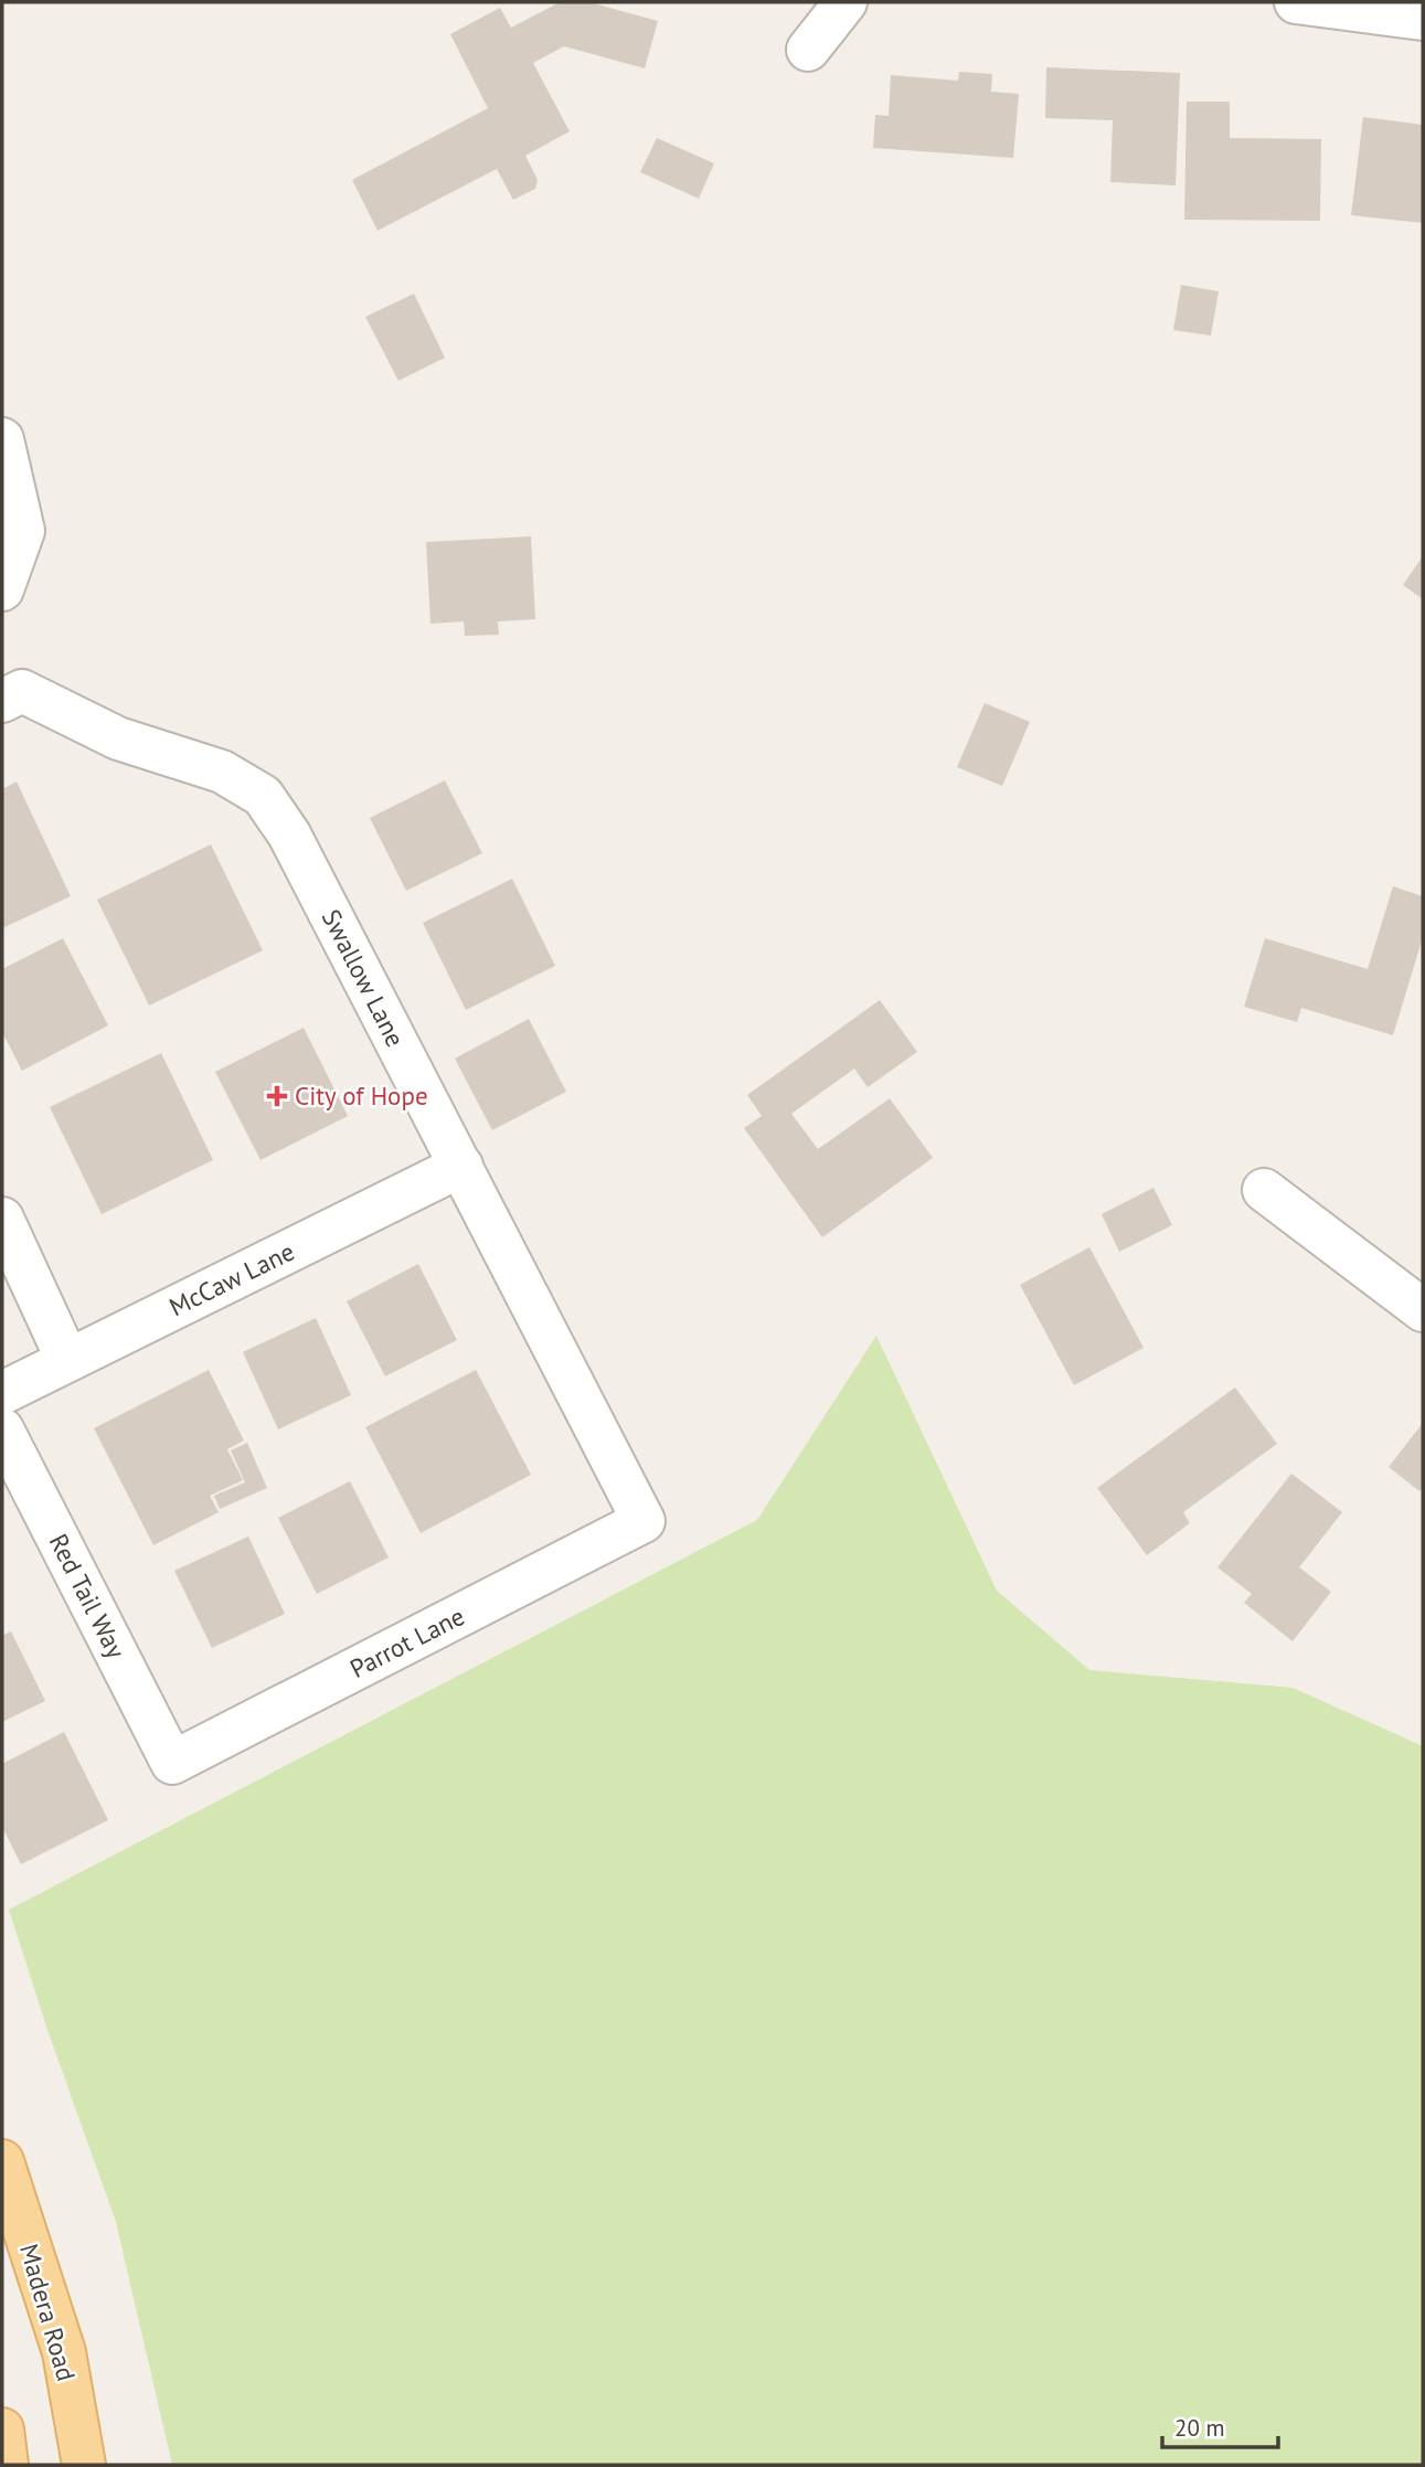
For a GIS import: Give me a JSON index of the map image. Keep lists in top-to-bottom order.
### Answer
{
  "streets": {
    "main road": ["Madera Road"],
    "street": [
      "Swallow Lane",
      "McCaw Lane",
      "Red Tail Way",
      "Parrot Lane"
    ]
  },
  "crossings": [
    ["Swallow Lane", "McCaw Lane"],
    ["Swallow Lane", "Parrot Lane"],
    ["Red Tail Way", "Parrot Lane"]
  ],
  "places": {
    "health": ["City of Hope"]
  },
  "scale_bar": "20 m"
}
